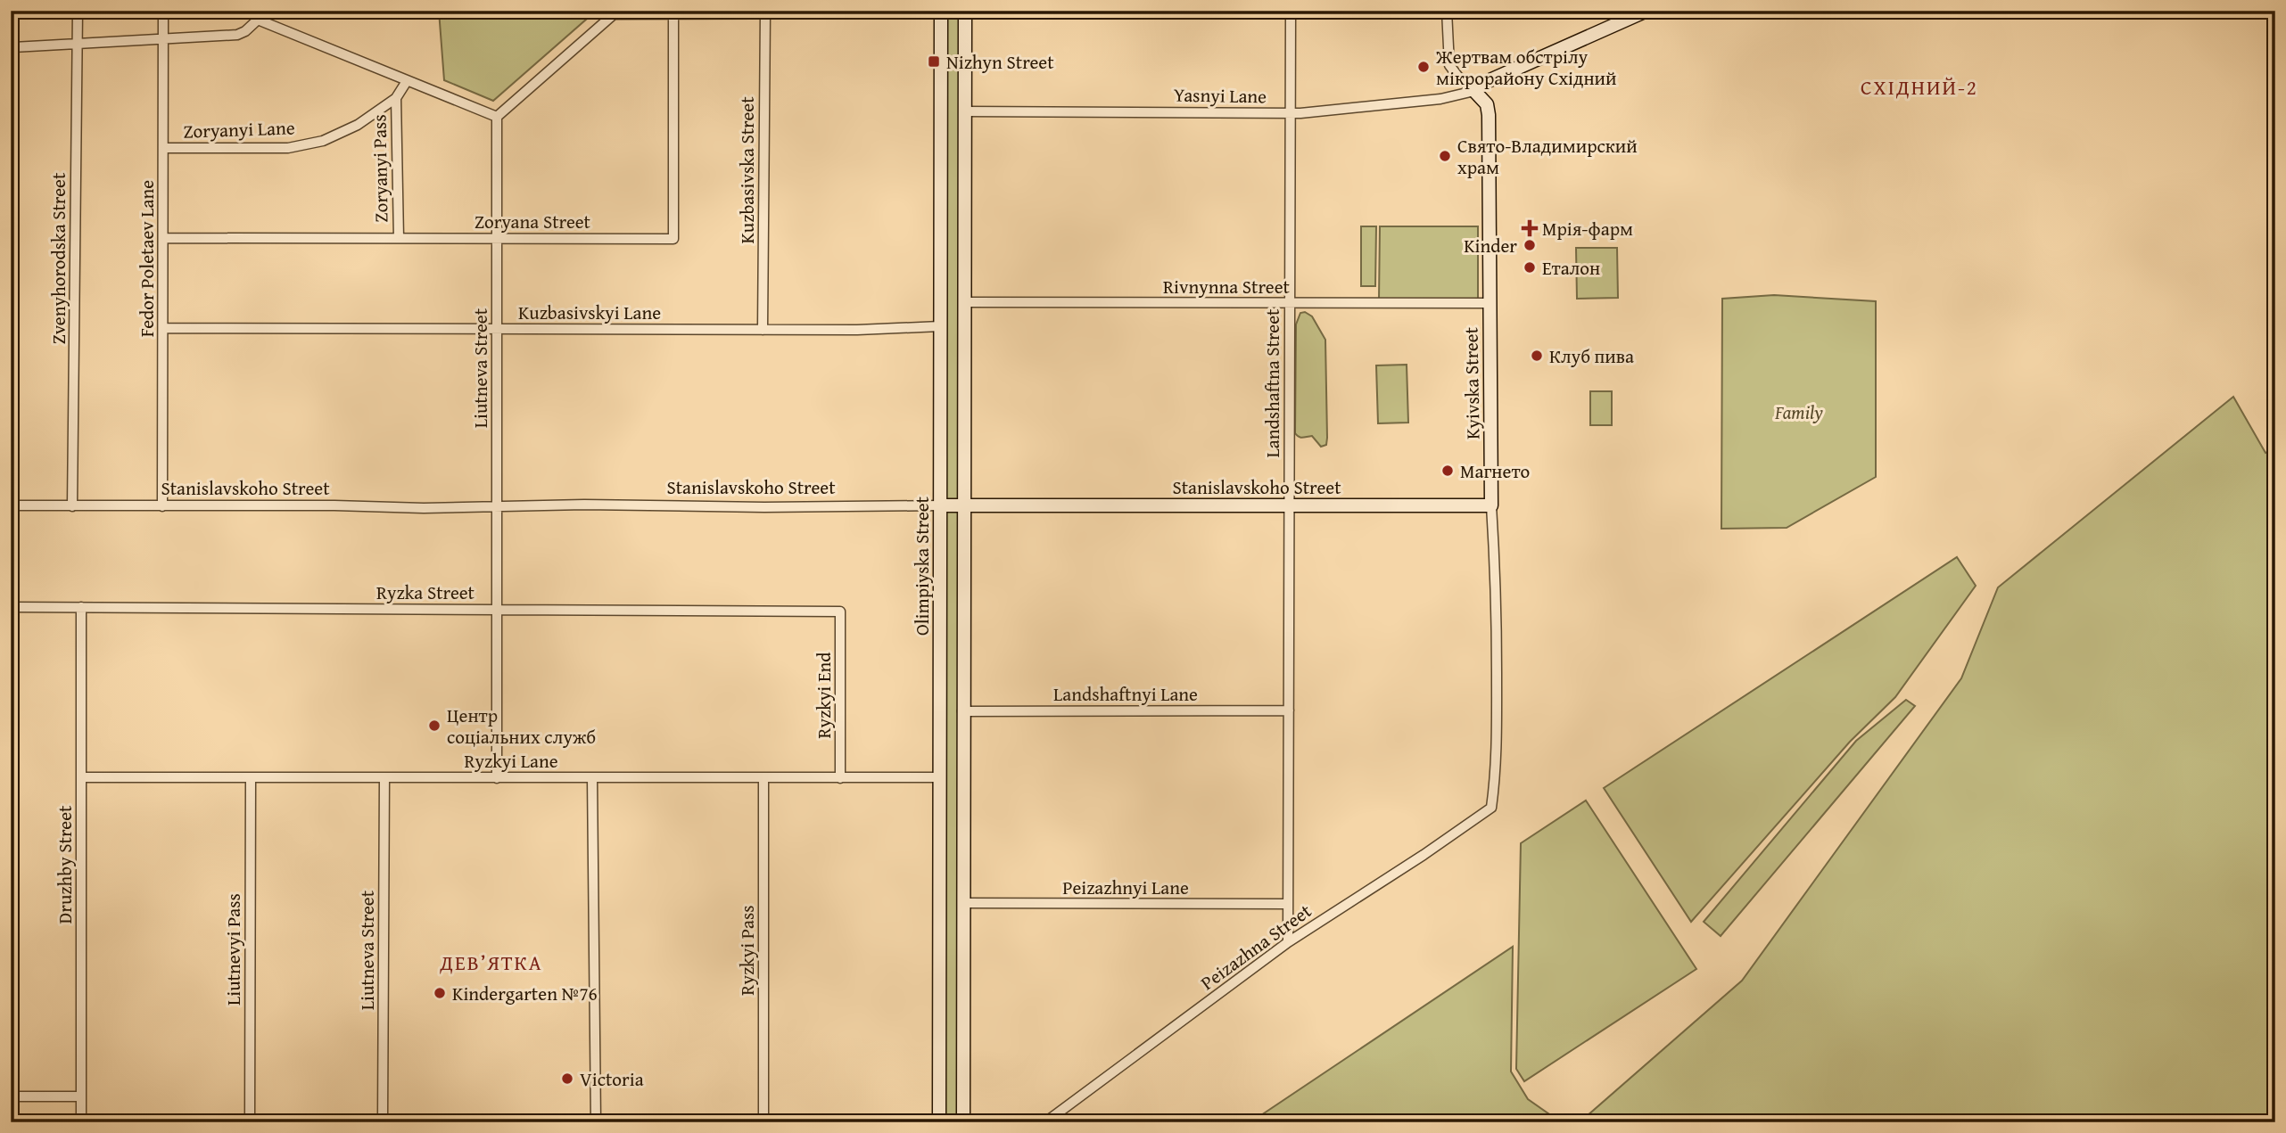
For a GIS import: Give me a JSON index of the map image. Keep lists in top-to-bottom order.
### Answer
{
  "streets": {
    "main road": ["Kyivska Street", "Stanislavskoho Street", "Olimpiyska Street"],
    "street": [
      "Yasnyi Lane",
      "Zoryanyi Lane",
      "Zoryanyi Pass",
      "Kuzbasivska Street",
      "Zoryana Street",
      "Zvenyhorodska Street",
      "Fedor Poletaev Lane",
      "Rivnynna Street",
      "Kuzbasivskyi Lane",
      "Liutneva Street",
      "Landshaftna Street",
      "Ryzka Street",
      "Landshaftnyi Lane",
      "Ryzkyi End",
      "Ryzkyi Lane",
      "Druzhby Street",
      "Peizazhnyi Lane",
      "Peizazhna Street",
      "Liutnevyi Pass",
      "Ryzkyi Pass"
    ]
  },
  "crossings": [
    ["Yasnyi Lane", "Landshaftna Street"],
    ["Yasnyi Lane", "Kyivska Street"],
    ["Zoryanyi Lane", "Zoryanyi Pass"],
    ["Zoryanyi Lane", "Fedor Poletaev Lane"],
    ["Zoryanyi Pass", "Zoryana Street"],
    ["Kuzbasivska Street", "Kuzbasivskyi Lane"],
    ["Zoryana Street", "Fedor Poletaev Lane"],
    ["Zoryana Street", "Liutneva Street"],
    ["Zvenyhorodska Street", "Stanislavskoho Street"],
    ["Fedor Poletaev Lane", "Kuzbasivskyi Lane"],
    ["Fedor Poletaev Lane", "Stanislavskoho Street"],
    ["Rivnynna Street", "Landshaftna Street"],
    ["Rivnynna Street", "Kyivska Street"],
    ["Kuzbasivskyi Lane", "Liutneva Street"],
    ["Kuzbasivskyi Lane", "Olimpiyska Street"],
    ["Liutneva Street", "Stanislavskoho Street"],
    ["Liutneva Street", "Ryzka Street"],
    ["Liutneva Street", "Ryzkyi Lane"],
    ["Landshaftna Street", "Stanislavskoho Street"],
    ["Landshaftna Street", "Landshaftnyi Lane"],
    ["Landshaftna Street", "Peizazhnyi Lane"],
    ["Landshaftna Street", "Peizazhna Street"],
    ["Kyivska Street", "Stanislavskoho Street"],
    ["Kyivska Street", "Peizazhna Street"],
    ["Stanislavskoho Street", "Olimpiyska Street"],
    ["Olimpiyska Street", "Ryzkyi Lane"],
    ["Ryzka Street", "Ryzkyi End"],
    ["Ryzka Street", "Druzhby Street"],
    ["Ryzkyi End", "Ryzkyi Lane"],
    ["Ryzkyi Lane", "Druzhby Street"],
    ["Ryzkyi Lane", "Liutnevyi Pass"],
    ["Ryzkyi Lane", "Ryzkyi Pass"]
  ],
  "districts": ["СХІДНИЙ-2", "ДЕВ’ЯТКА"],
  "parks": ["Family"],
  "places": {
    "transit": ["Nizhyn Street"],
    "other": [
      "Жертвам обстрілу мікрорайону Східний",
      "Свято-Владимирский храм",
      "Kinder",
      "Еталон",
      "Клуб пива",
      "Магнето",
      "Центр соціальних служб",
      "Kindergarten №76",
      "Victoria"
    ],
    "health": ["Мрія-фарм"]
  }
}
